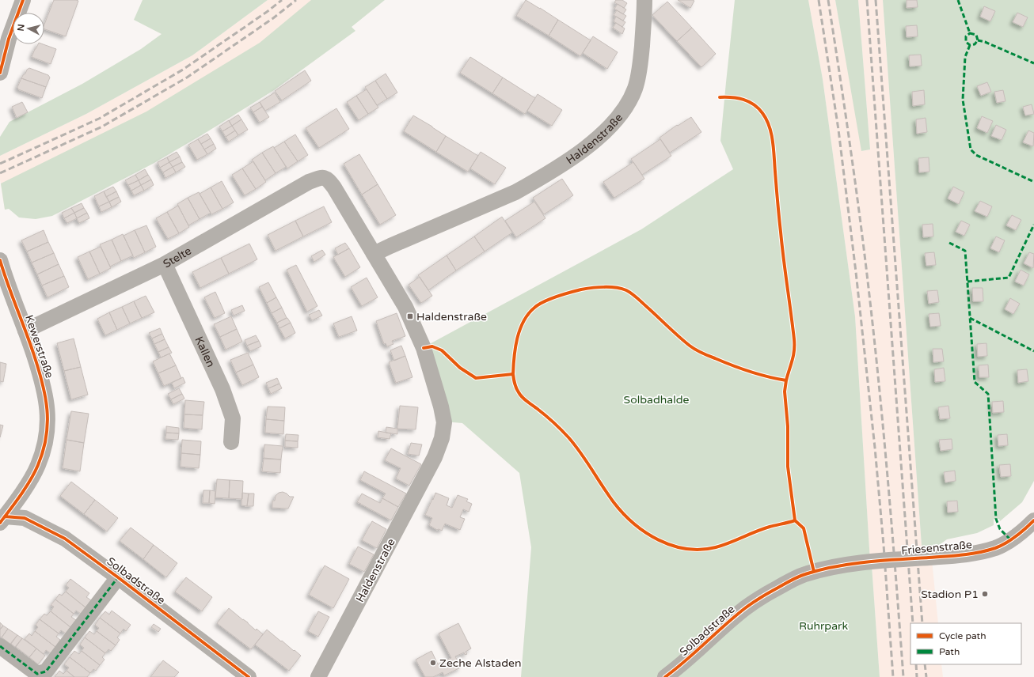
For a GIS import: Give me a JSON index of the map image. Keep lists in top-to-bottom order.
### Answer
{
  "streets": {
    "street": [
      "Haldenstraße",
      "Stelte",
      "Kewerstraße",
      "Kallen",
      "Friesenstraße",
      "Solbadstraße"
    ]
  },
  "crossings": [
    ["Haldenstraße", "Stelte"],
    ["Stelte", "Kewerstraße"],
    ["Stelte", "Kallen"],
    ["Kewerstraße", "Solbadstraße"],
    ["Friesenstraße", "Solbadstraße"]
  ],
  "parks": ["Solbadhalde", "Ruhrpark"],
  "places": {
    "transit": ["Haldenstraße"],
    "other": ["Stadion P1", "Zeche Alstaden"]
  },
  "legend": ["Cycle path", "Path"],
  "north": "left"
}
